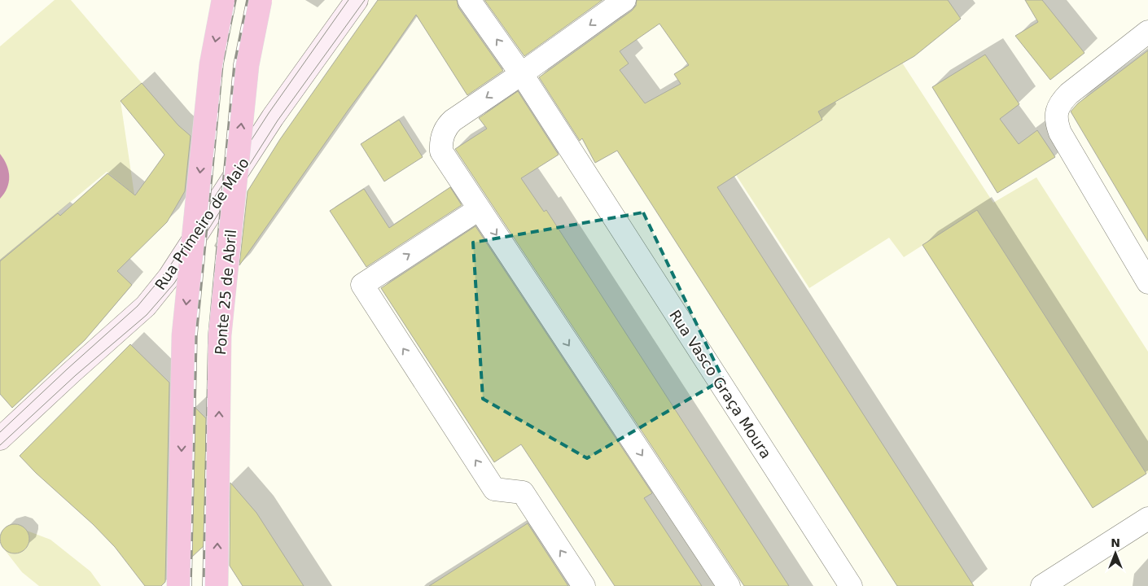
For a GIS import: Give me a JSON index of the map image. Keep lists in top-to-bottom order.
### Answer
{
  "streets": {
    "highway": ["Ponte 25 de Abril"],
    "main road": ["Rua Primeiro de Maio"],
    "street": ["Rua Vasco Graça Moura"]
  },
  "north": "top"
}
